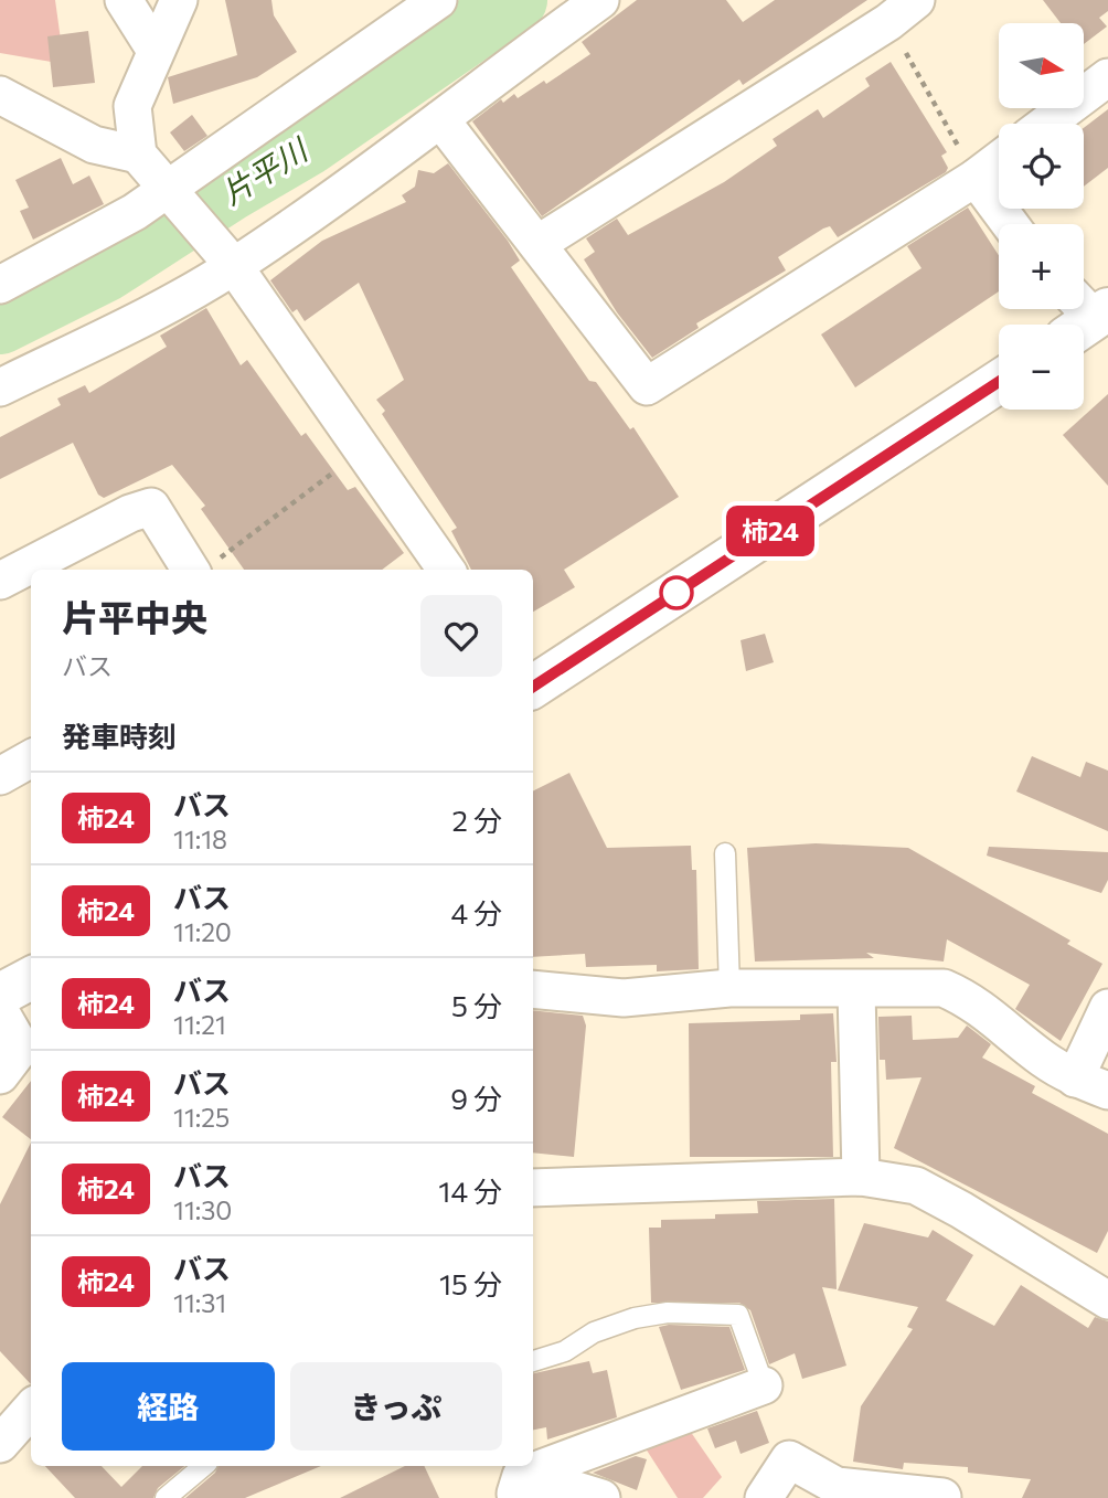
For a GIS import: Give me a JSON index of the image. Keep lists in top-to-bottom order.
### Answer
{
  "water": ["片平川"],
  "lines": ["bus line 柿24"],
  "north": "right",
  "page": {
    "on_map": "柿24",
    "map_buttons": ["+", "−"],
    "heading": [
      ["片平中央", "バス"],
      "発車時刻"
    ],
    "list": [
      {
        "mark": "柿24",
        "name": "バス",
        "note": "11:18",
        "value": "2 分"
      },
      {
        "mark": "柿24",
        "name": "バス",
        "note": "11:20",
        "value": "4 分"
      },
      {
        "mark": "柿24",
        "name": "バス",
        "note": "11:21",
        "value": "5 分"
      },
      {
        "mark": "柿24",
        "name": "バス",
        "note": "11:25",
        "value": "9 分"
      },
      {
        "mark": "柿24",
        "name": "バス",
        "note": "11:30",
        "value": "14 分"
      },
      {
        "mark": "柿24",
        "name": "バス",
        "note": "11:31",
        "value": "15 分"
      }
    ],
    "buttons": ["経路", "きっぷ"]
  }
}
